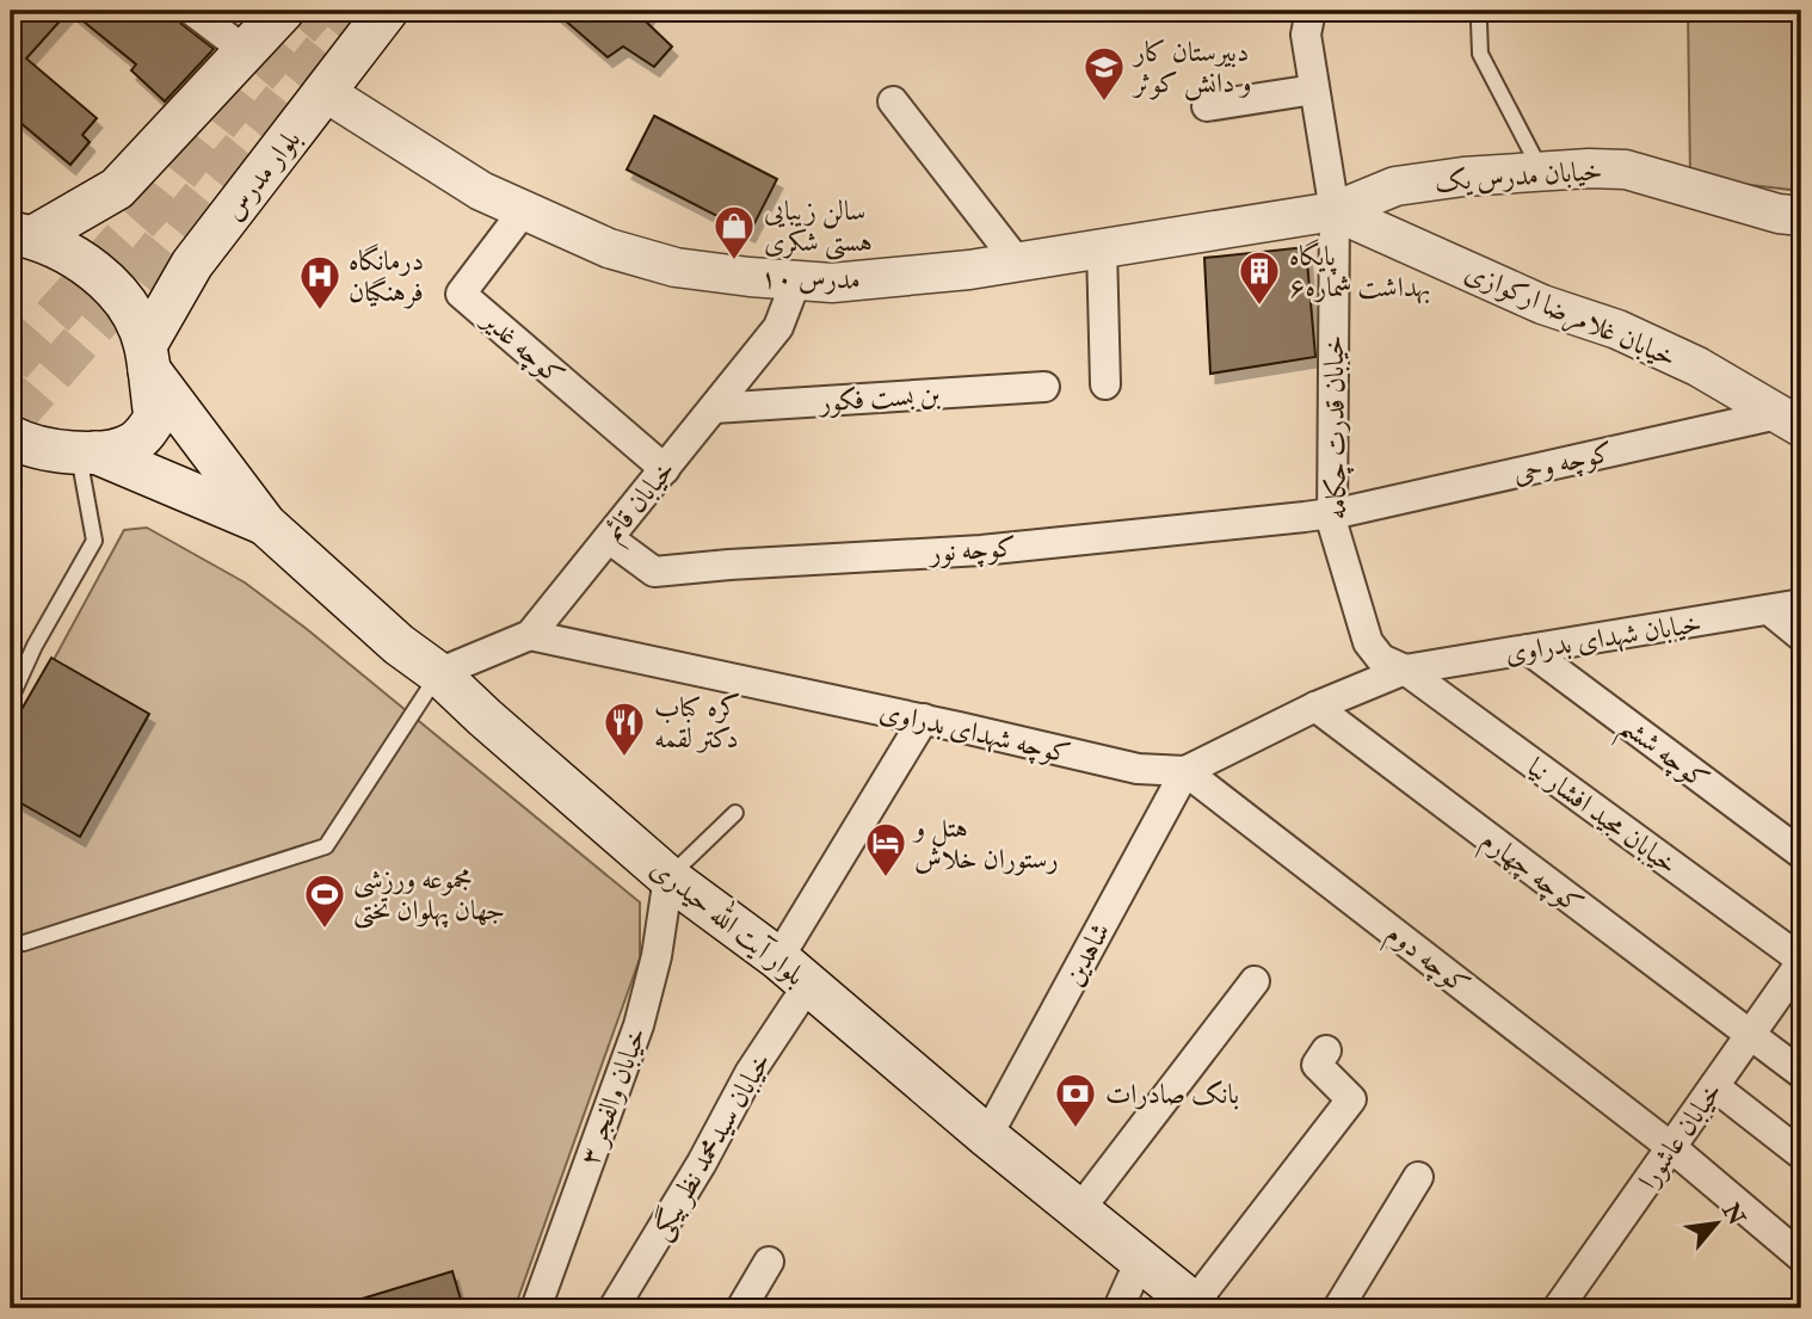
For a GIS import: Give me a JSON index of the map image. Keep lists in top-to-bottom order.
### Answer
{
  "streets": {
    "main road": ["بلوار مدرس", "بلوار آیت الله حیدری"],
    "street": [
      "خیابان مدرس یک",
      "مدرس ۱۰",
      "خیابان غلامرضا ارکوازی",
      "کوچه غدیر",
      "بن بست فکور",
      "خیابان قدرت چکامه",
      "کوچه وحی",
      "خیابان قائم",
      "کوچه نور",
      "خیابان شهدای بدراوی",
      "کوچه شهدای بدراوی",
      "کوچه ششم",
      "خیابان مجید افشار نیا",
      "کوچه چهارم",
      "شاهدین",
      "کوچه دوم",
      "خیابان والفجر ۳",
      "خیابان عاشورا",
      "خیابان سیدمحمد نظر بیگی"
    ]
  },
  "crossings": [
    ["بلوار مدرس", "مدرس ۱۰"],
    ["بلوار مدرس", "بلوار آیت الله حیدری"],
    ["خیابان مدرس یک", "مدرس ۱۰"],
    ["خیابان مدرس یک", "خیابان غلامرضا ارکوازی"],
    ["خیابان مدرس یک", "خیابان قدرت چکامه"],
    ["مدرس ۱۰", "خیابان غلامرضا ارکوازی"],
    ["مدرس ۱۰", "کوچه غدیر"],
    ["مدرس ۱۰", "خیابان قدرت چکامه"],
    ["مدرس ۱۰", "خیابان قائم"],
    ["خیابان غلامرضا ارکوازی", "خیابان قدرت چکامه"],
    ["خیابان غلامرضا ارکوازی", "کوچه وحی"],
    ["کوچه غدیر", "خیابان قائم"],
    ["بن بست فکور", "خیابان قائم"],
    ["خیابان قدرت چکامه", "کوچه وحی"],
    ["خیابان قدرت چکامه", "کوچه نور"],
    ["خیابان قدرت چکامه", "خیابان شهدای بدراوی"],
    ["خیابان قدرت چکامه", "کوچه شهدای بدراوی"],
    ["خیابان قدرت چکامه", "خیابان مجید افشار نیا"],
    ["کوچه وحی", "کوچه نور"],
    ["خیابان قائم", "کوچه نور"],
    ["خیابان قائم", "کوچه شهدای بدراوی"],
    ["خیابان قائم", "بلوار آیت الله حیدری"],
    ["خیابان شهدای بدراوی", "کوچه شهدای بدراوی"],
    ["خیابان شهدای بدراوی", "کوچه ششم"],
    ["خیابان شهدای بدراوی", "خیابان مجید افشار نیا"],
    ["کوچه شهدای بدراوی", "خیابان مجید افشار نیا"],
    ["کوچه شهدای بدراوی", "کوچه چهارم"],
    ["کوچه شهدای بدراوی", "شاهدین"],
    ["کوچه شهدای بدراوی", "کوچه دوم"],
    ["کوچه شهدای بدراوی", "خیابان سیدمحمد نظر بیگی"],
    ["خیابان مجید افشار نیا", "خیابان عاشورا"],
    ["کوچه چهارم", "خیابان عاشورا"],
    ["بلوار آیت الله حیدری", "شاهدین"],
    ["بلوار آیت الله حیدری", "خیابان والفجر ۳"],
    ["بلوار آیت الله حیدری", "خیابان سیدمحمد نظر بیگی"],
    ["شاهدین", "کوچه دوم"],
    ["کوچه دوم", "خیابان عاشورا"]
  ],
  "places": {
    "school or university": ["دبیرستان کار و دانش کوثر"],
    "shop": ["سالن زیبایی هستی شکری"],
    "building": ["پایگاه بهداشت شماره۶"],
    "hospital": ["درمانگاه فرهنگیان"],
    "restaurant": ["کره کباب دکتر لقمه"],
    "hotel": ["هتل و رستوران خلاش"],
    "sports": ["مجموعه ورزشی جهان پهلوان تختی"],
    "bank": ["بانک صادرات"]
  },
  "north": "top right"
}
